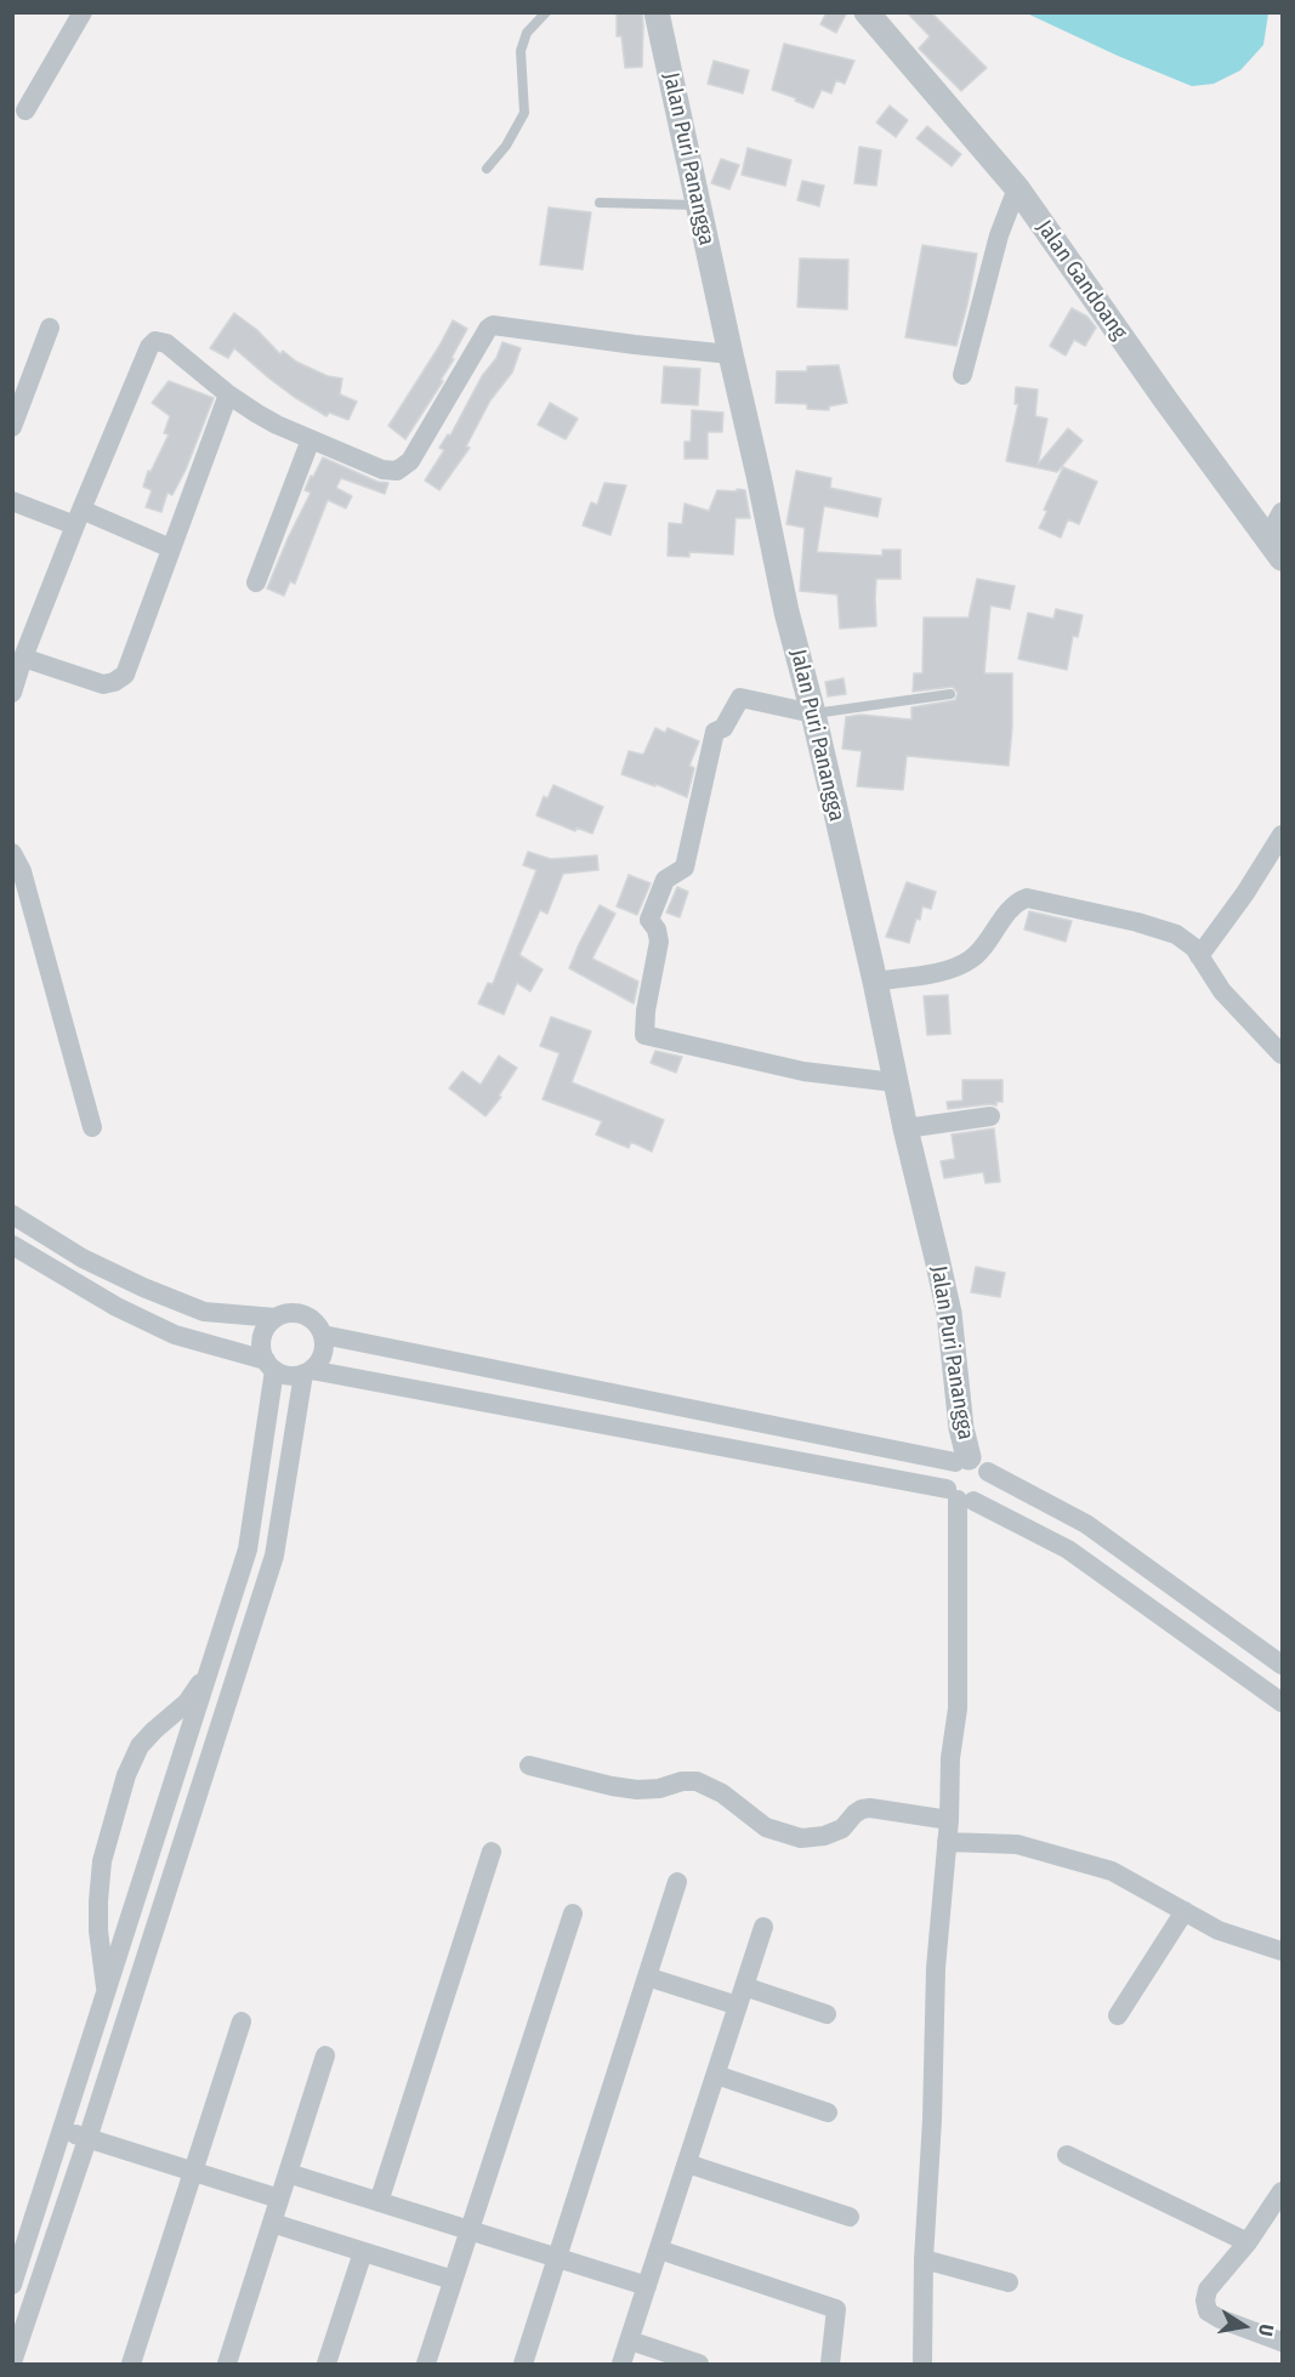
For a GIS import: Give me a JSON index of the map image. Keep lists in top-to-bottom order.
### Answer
{
  "streets": {
    "street": ["Jalan Puri Panangga", "Jalan Gandoang"]
  },
  "north": "right"
}
